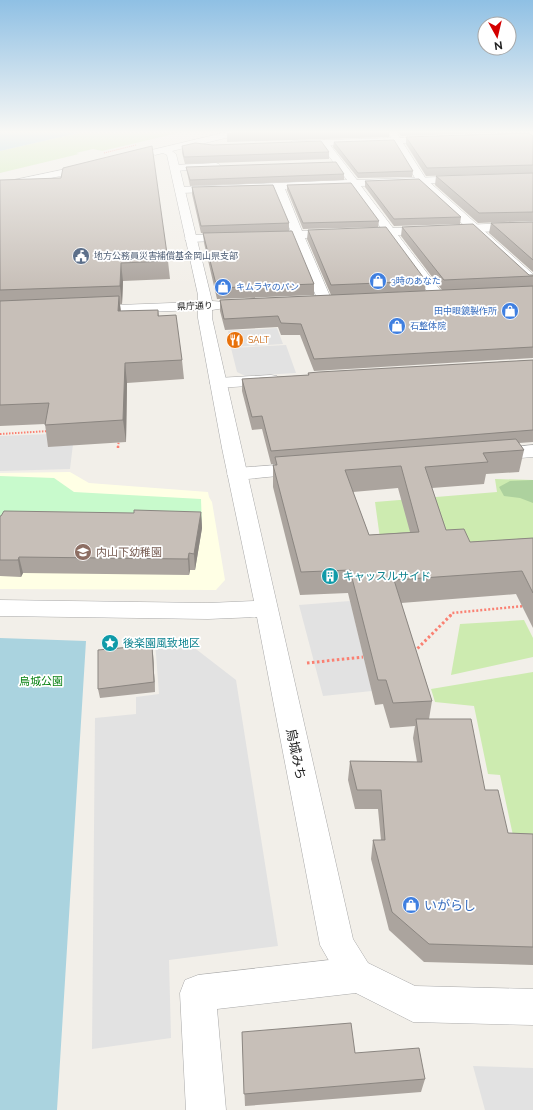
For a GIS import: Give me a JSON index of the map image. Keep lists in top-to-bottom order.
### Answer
{
  "streets": {
    "street": ["県庁通り", "烏城みち"]
  },
  "crossings": [
    ["県庁通り", "烏城みち"]
  ],
  "parks": ["烏城公園"],
  "places": {
    "public building": ["地方公務員災害補償基金岡山県支部"],
    "shop": [
      "3時のあなた",
      "キムラヤのパン",
      "田中眼鏡製作所",
      "石整体院",
      "いがらし"
    ],
    "restaurant": ["SALT"],
    "school or university": ["内山下幼稚園"],
    "building": ["キャッスルサイド"],
    "place": ["後楽園風致地区"]
  },
  "north": "bottom"
}
